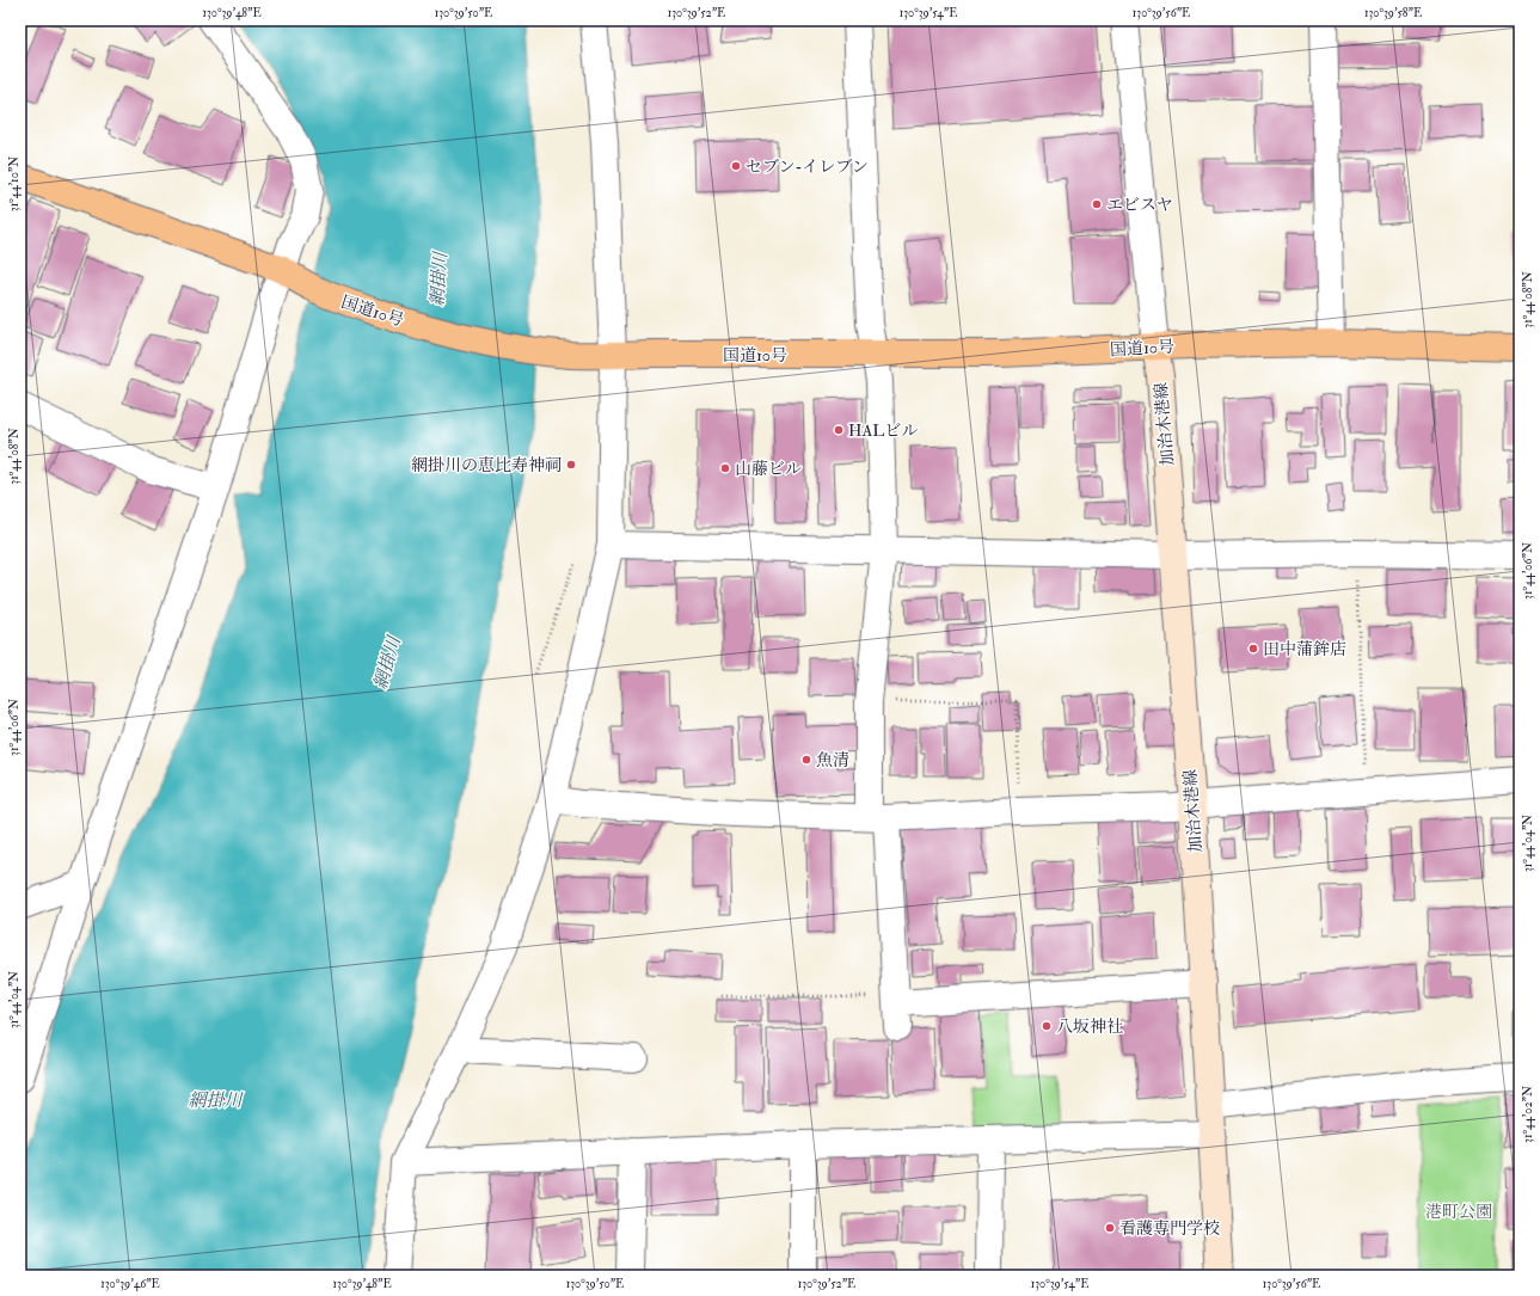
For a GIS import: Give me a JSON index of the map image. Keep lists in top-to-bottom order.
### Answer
{
  "streets": {
    "highway": ["国道10号"],
    "main road": ["加治木港線"]
  },
  "crossings": [
    ["国道10号", "加治木港線"]
  ],
  "water": ["網掛川"],
  "parks": ["港町公園"],
  "places": [
    "セブン-イレブン",
    "エビスヤ",
    "HALビル",
    "網掛川の恵比寿神祠",
    "山藤ビル",
    "田中蒲鉾店",
    "魚清",
    "八坂神社",
    "看護専門学校"
  ],
  "coordinates": [
    "130°39'48\"E",
    "130°39'50\"E",
    "130°39'52\"E",
    "130°39'54\"E",
    "130°39'56\"E",
    "130°39'58\"E",
    "31°44'10\"N",
    "31°44'08\"N",
    "31°44'06\"N",
    "31°44'04\"N",
    "31°44'02\"N",
    "130°39'46\"E"
  ]
}
